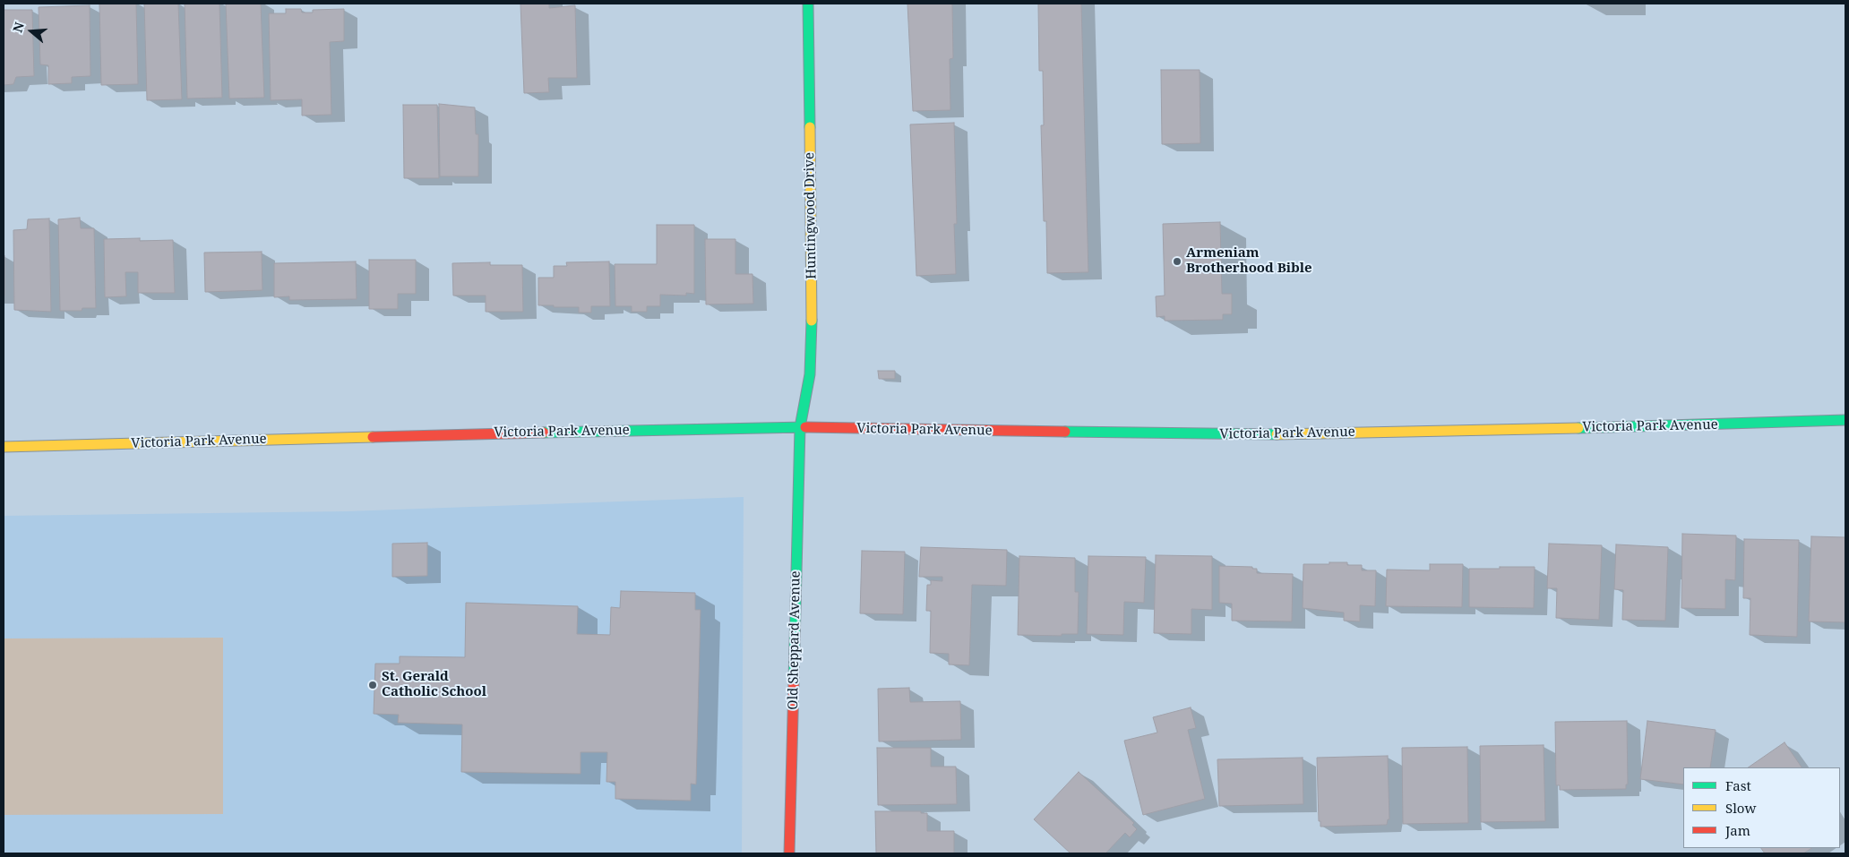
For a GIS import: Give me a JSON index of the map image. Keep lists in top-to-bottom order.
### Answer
{
  "streets": {
    "main road": ["Huntingwood Drive", "Victoria Park Avenue", "Old Sheppard Avenue"]
  },
  "crossings": [
    ["Huntingwood Drive", "Victoria Park Avenue"],
    ["Huntingwood Drive", "Old Sheppard Avenue"],
    ["Victoria Park Avenue", "Old Sheppard Avenue"]
  ],
  "places": ["Armeniam Brotherhood Bible", "St. Gerald Catholic School"],
  "legend": ["Fast", "Slow", "Jam"],
  "north": "left"
}
